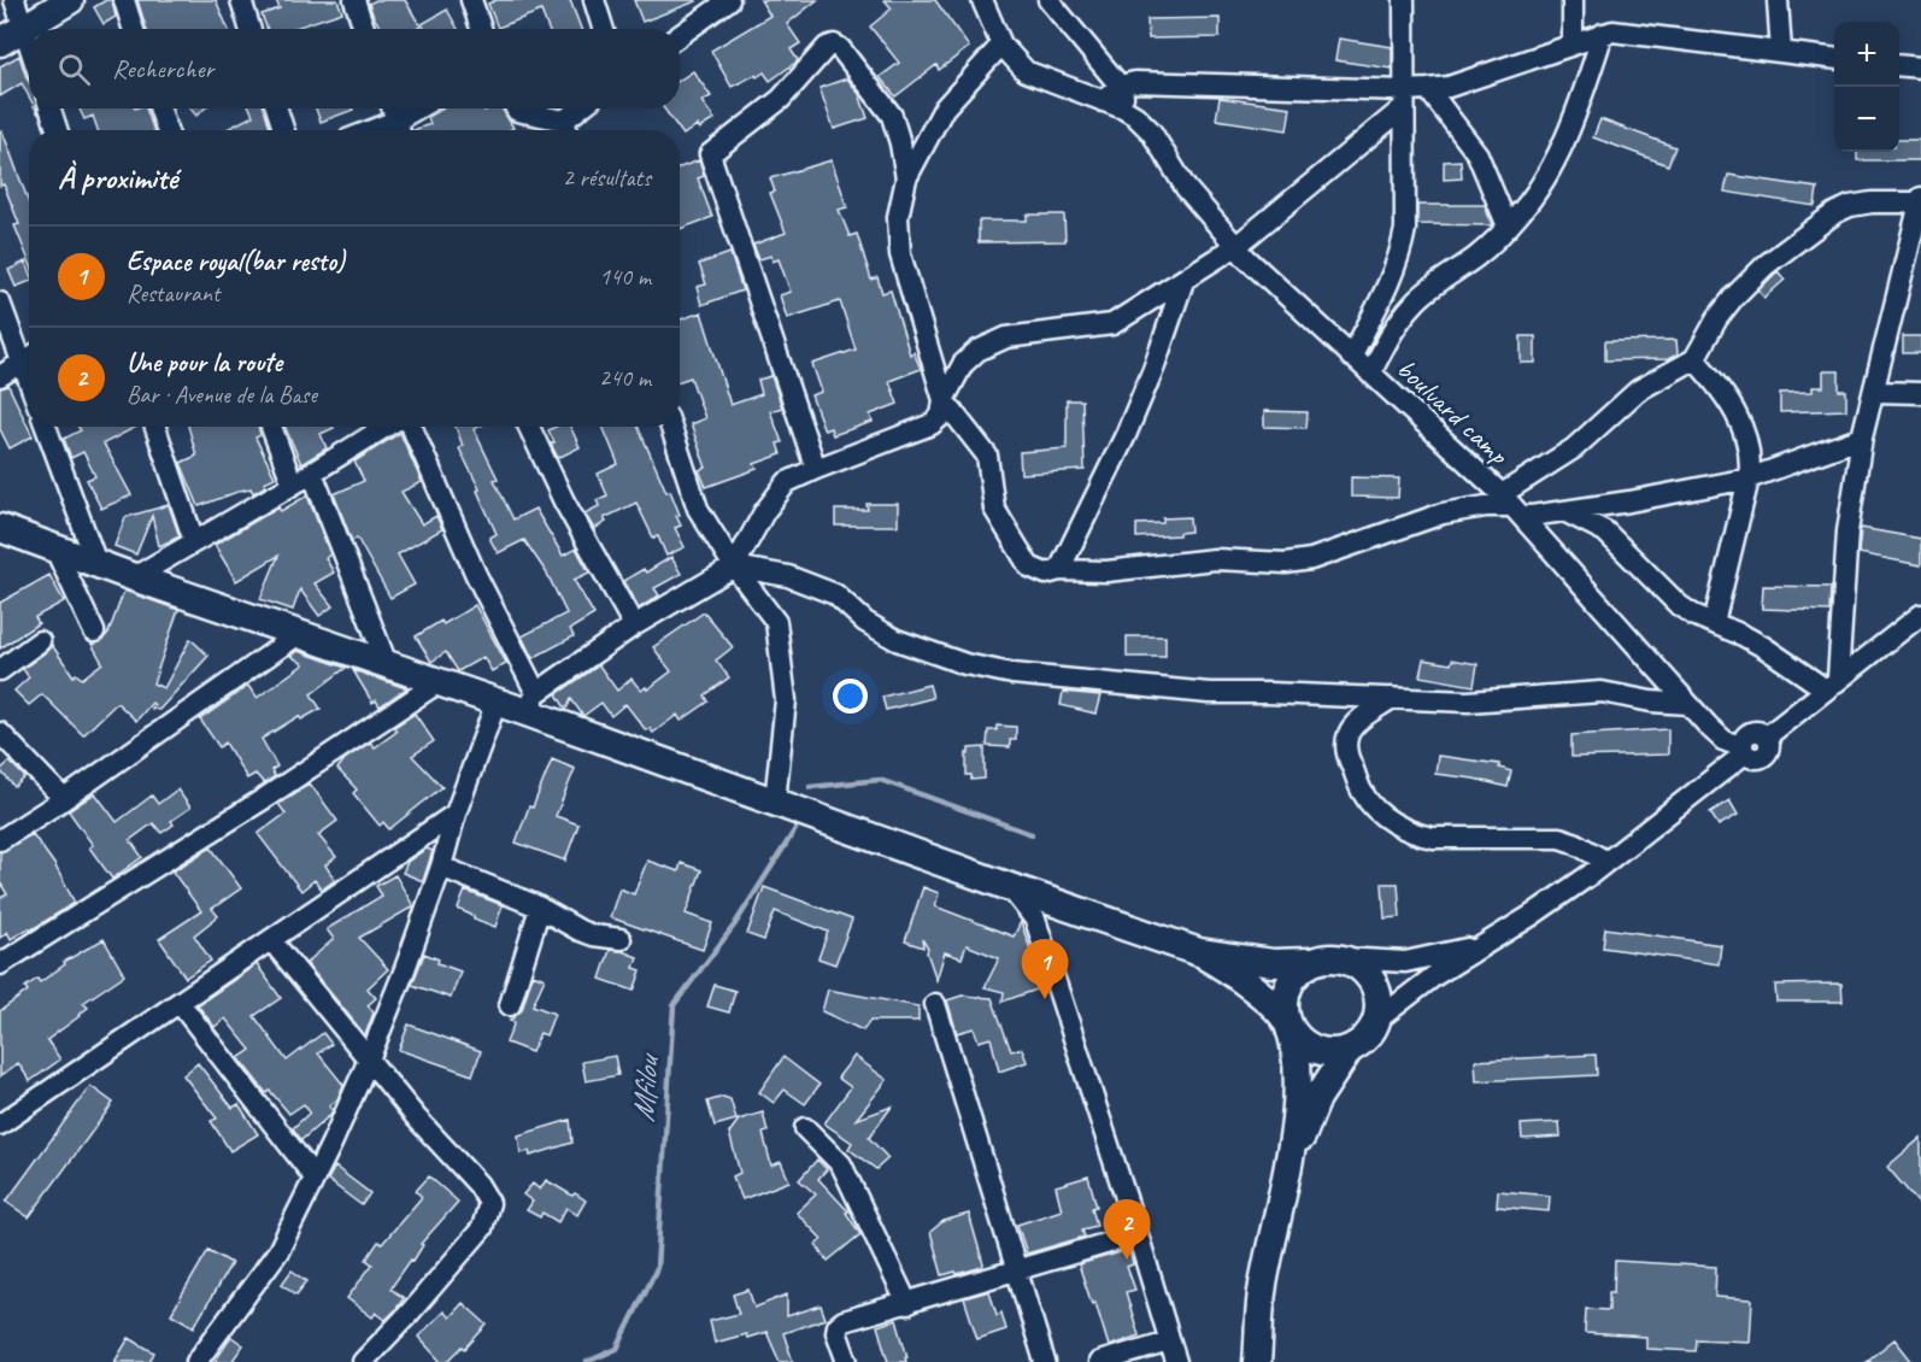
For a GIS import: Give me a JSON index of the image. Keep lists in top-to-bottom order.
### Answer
{
  "streets": {
    "street": ["boulvard camp"]
  },
  "water": ["Mfilou"],
  "page": {
    "map_buttons": ["+", "−"],
    "search": "Rechercher",
    "heading": ["À proximité", "2 résultats"],
    "list": [
      {
        "mark": "1",
        "name": "Espace royal(bar resto)",
        "note": "Restaurant",
        "value": "140 m"
      },
      {
        "mark": "2",
        "name": "Une pour la route",
        "note": "Bar · Avenue de la Base",
        "value": "240 m"
      }
    ],
    "pins": ["1", "2"]
  }
}
